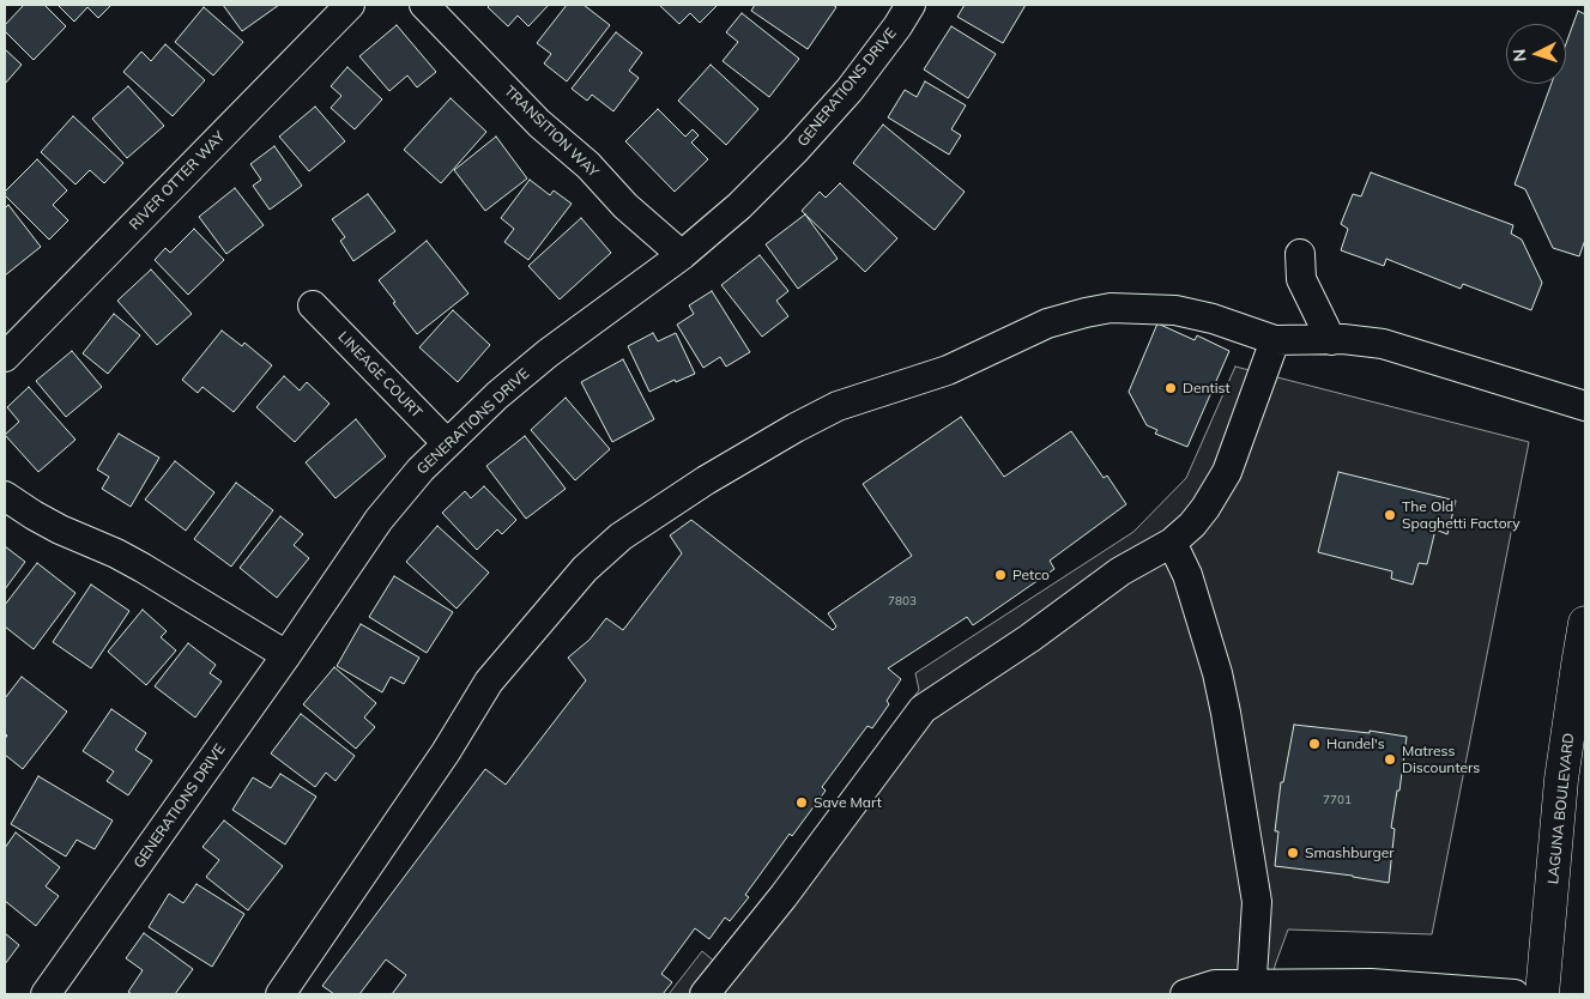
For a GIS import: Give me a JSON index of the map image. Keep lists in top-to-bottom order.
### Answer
{
  "streets": {
    "main road": ["LAGUNA BOULEVARD"],
    "street": [
      "GENERATIONS DRIVE",
      "TRANSITION WAY",
      "RIVER OTTER WAY",
      "LINEAGE COURT"
    ]
  },
  "crossings": [
    ["GENERATIONS DRIVE", "TRANSITION WAY"],
    ["GENERATIONS DRIVE", "LINEAGE COURT"]
  ],
  "places": [
    "Dentist",
    "The Old Spaghetti Factory",
    "Petco",
    "Handel's",
    "Matress Discounters",
    "Save Mart",
    "Smashburger"
  ],
  "house_numbers": ["7803", "7701"],
  "north": "left"
}
